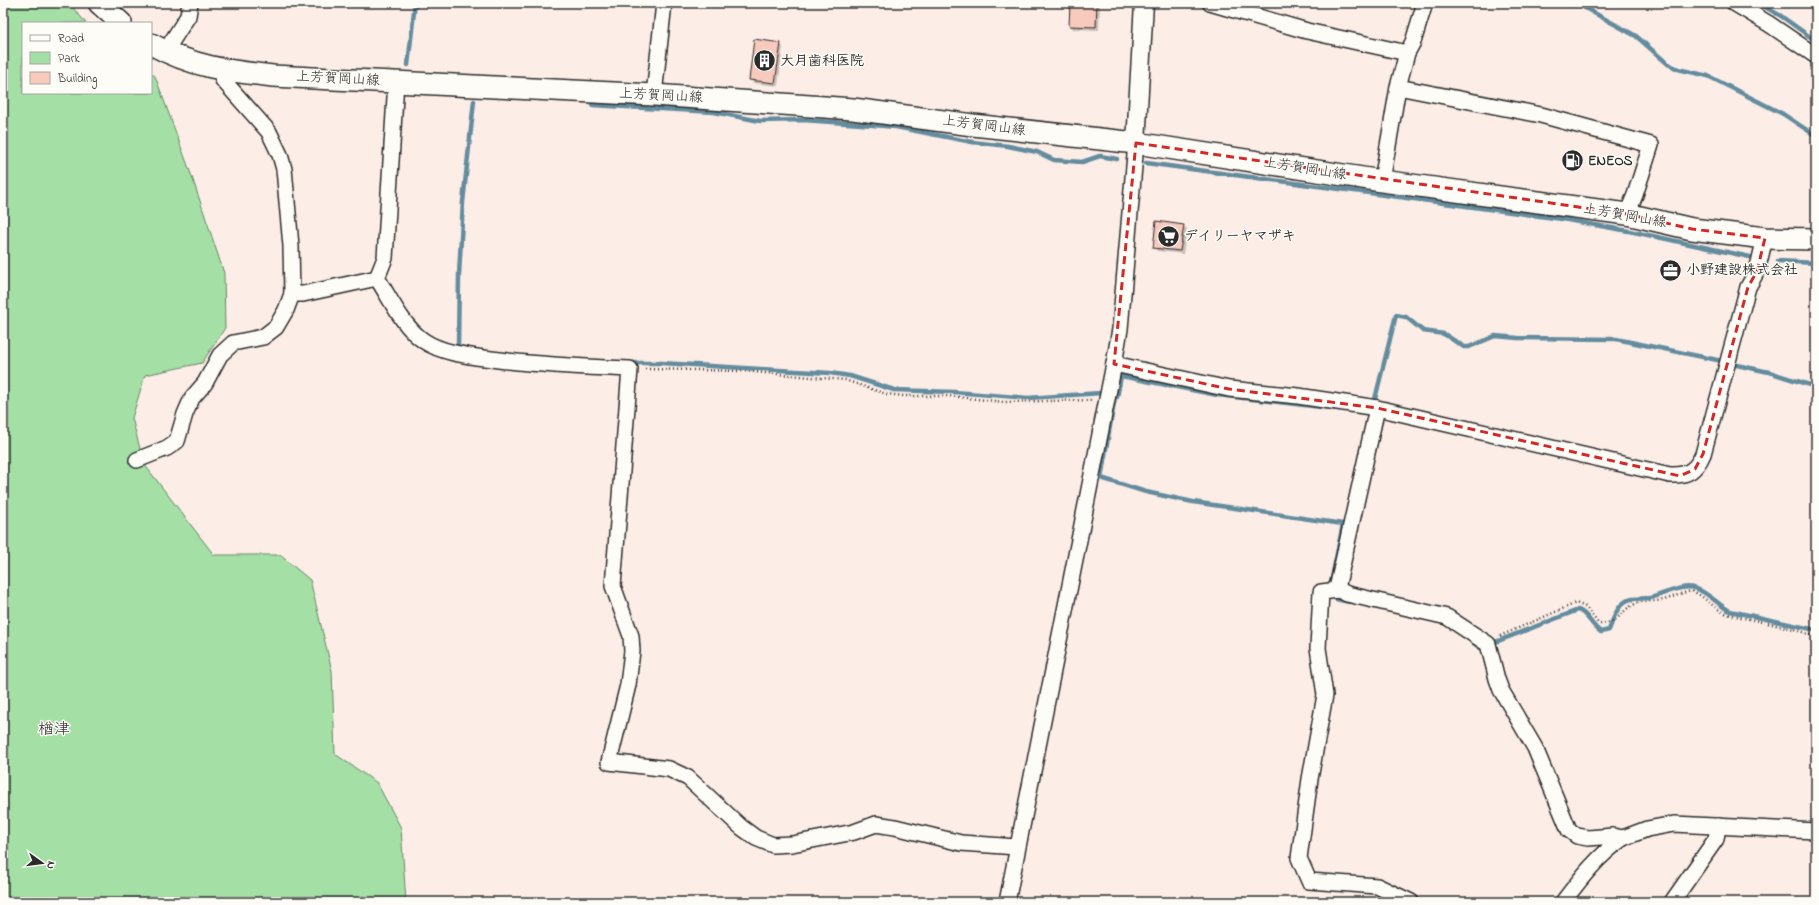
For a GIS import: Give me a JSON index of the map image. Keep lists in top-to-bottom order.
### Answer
{
  "streets": {
    "main road": ["上芳賀岡山線"]
  },
  "districts": ["楢津"],
  "places": {
    "building": ["大月歯科医院"],
    "fuel station": ["ENEOS"],
    "supermarket": ["デイリーヤマザキ"],
    "office": ["小野建設株式会社"]
  },
  "legend": ["Road", "Park", "Building"],
  "north": "right"
}
